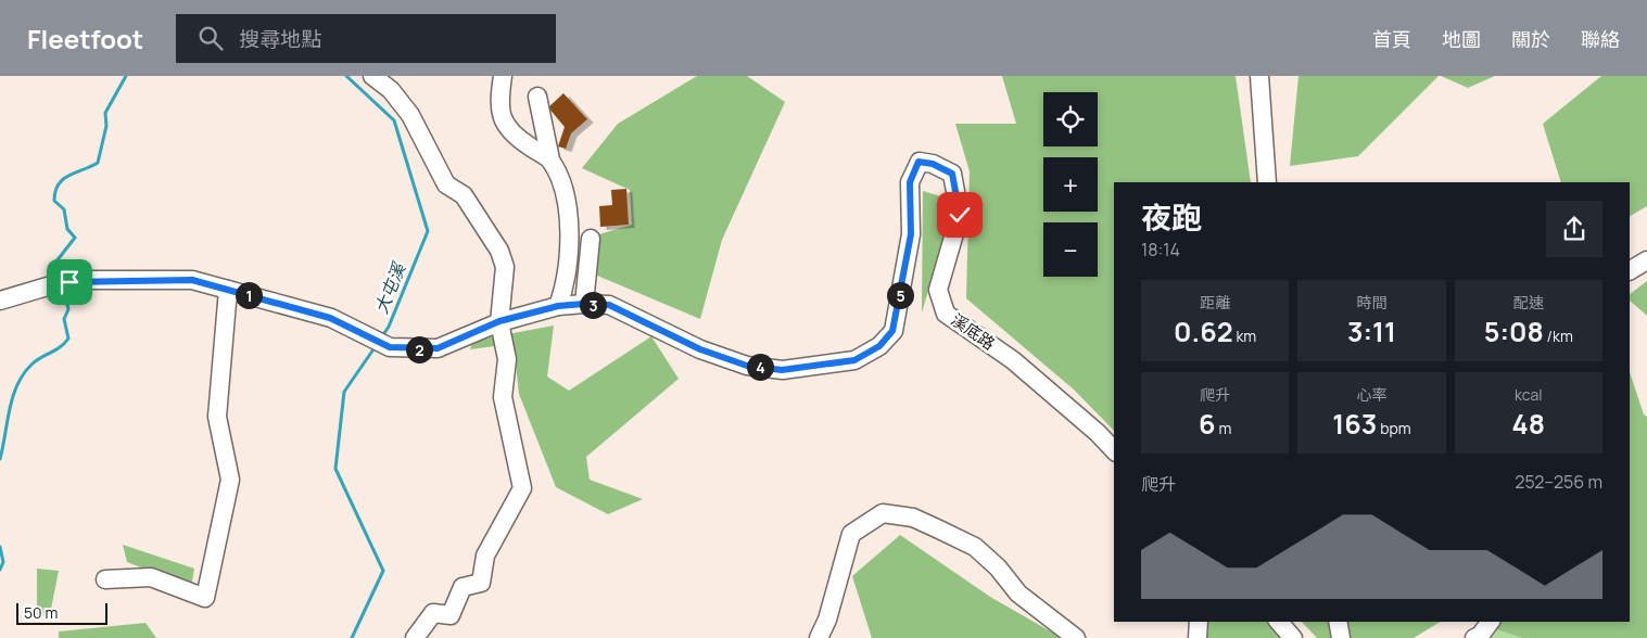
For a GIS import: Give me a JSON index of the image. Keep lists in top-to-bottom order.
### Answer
{
  "streets": {
    "street": ["溪底路"]
  },
  "water": ["大屯溪"],
  "scale_bar": "50 m",
  "page": {
    "header": "Fleetfoot",
    "search": "搜尋地點",
    "nav": [
      "首頁",
      "地圖",
      "關於",
      "聯絡"
    ],
    "map_buttons": ["+", "−"],
    "heading": ["夜跑", "18:14"],
    "stats": [
      ["距離", "0.62 km"],
      ["時間", "3:11"],
      ["配速", "5:08 /km"],
      ["爬升", "6 m"],
      ["心率", "163 bpm"],
      ["kcal", "48"]
    ],
    "pins": [
      "1",
      "5",
      "3",
      "2",
      "4"
    ],
    "chart": ["爬升", "252–256 m"],
    "scale": "50 m"
  }
}
